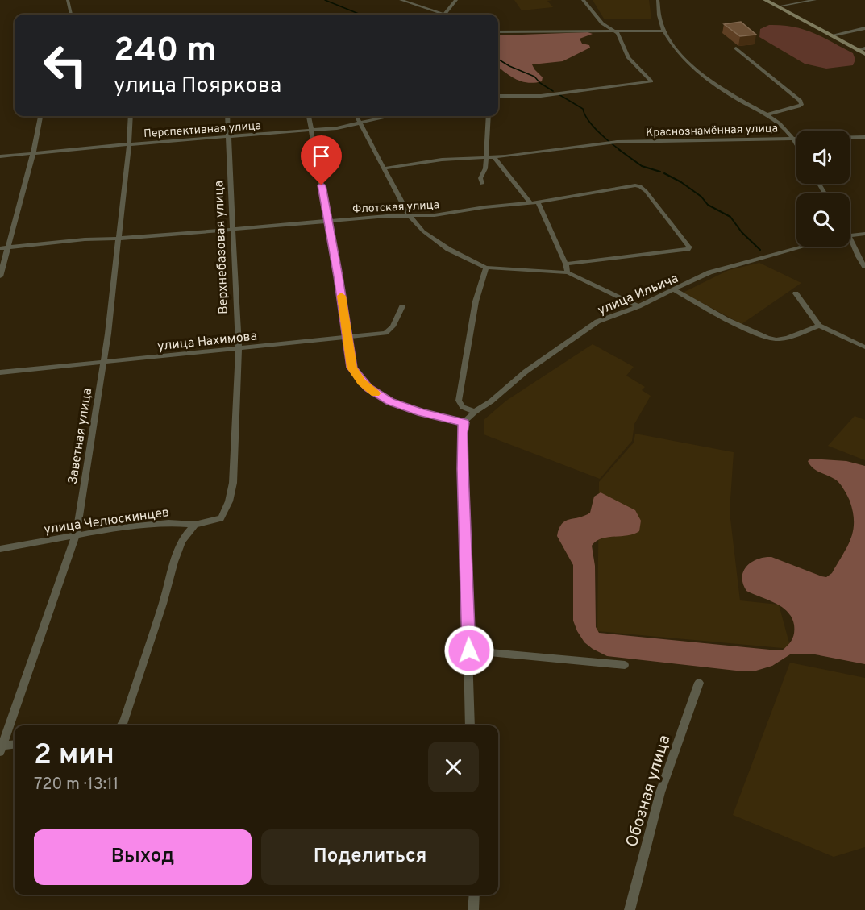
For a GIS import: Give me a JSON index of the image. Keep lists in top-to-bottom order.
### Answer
{
  "streets": {
    "street": [
      "Перспективная улица",
      "Краснознамённая улица",
      "Флотская улица",
      "Верхнебазовая улица",
      "улица Ильича",
      "улица Нахимова",
      "Заветная улица",
      "улица Челюскинцев",
      "Обозная улица"
    ]
  },
  "crossings": [
    ["Перспективная улица", "Верхнебазовая улица"],
    ["Перспективная улица", "Заветная улица"],
    ["Флотская улица", "Верхнебазовая улица"],
    ["Флотская улица", "Заветная улица"],
    ["Верхнебазовая улица", "улица Нахимова"],
    ["Верхнебазовая улица", "улица Челюскинцев"],
    ["улица Нахимова", "Заветная улица"],
    ["Заветная улица", "улица Челюскинцев"]
  ],
  "page": {
    "turn": ["240 m", "улица Пояркова"],
    "heading": ["2 мин", "720 m · 13:11"],
    "buttons": ["Выход", "Поделиться"]
  }
}
